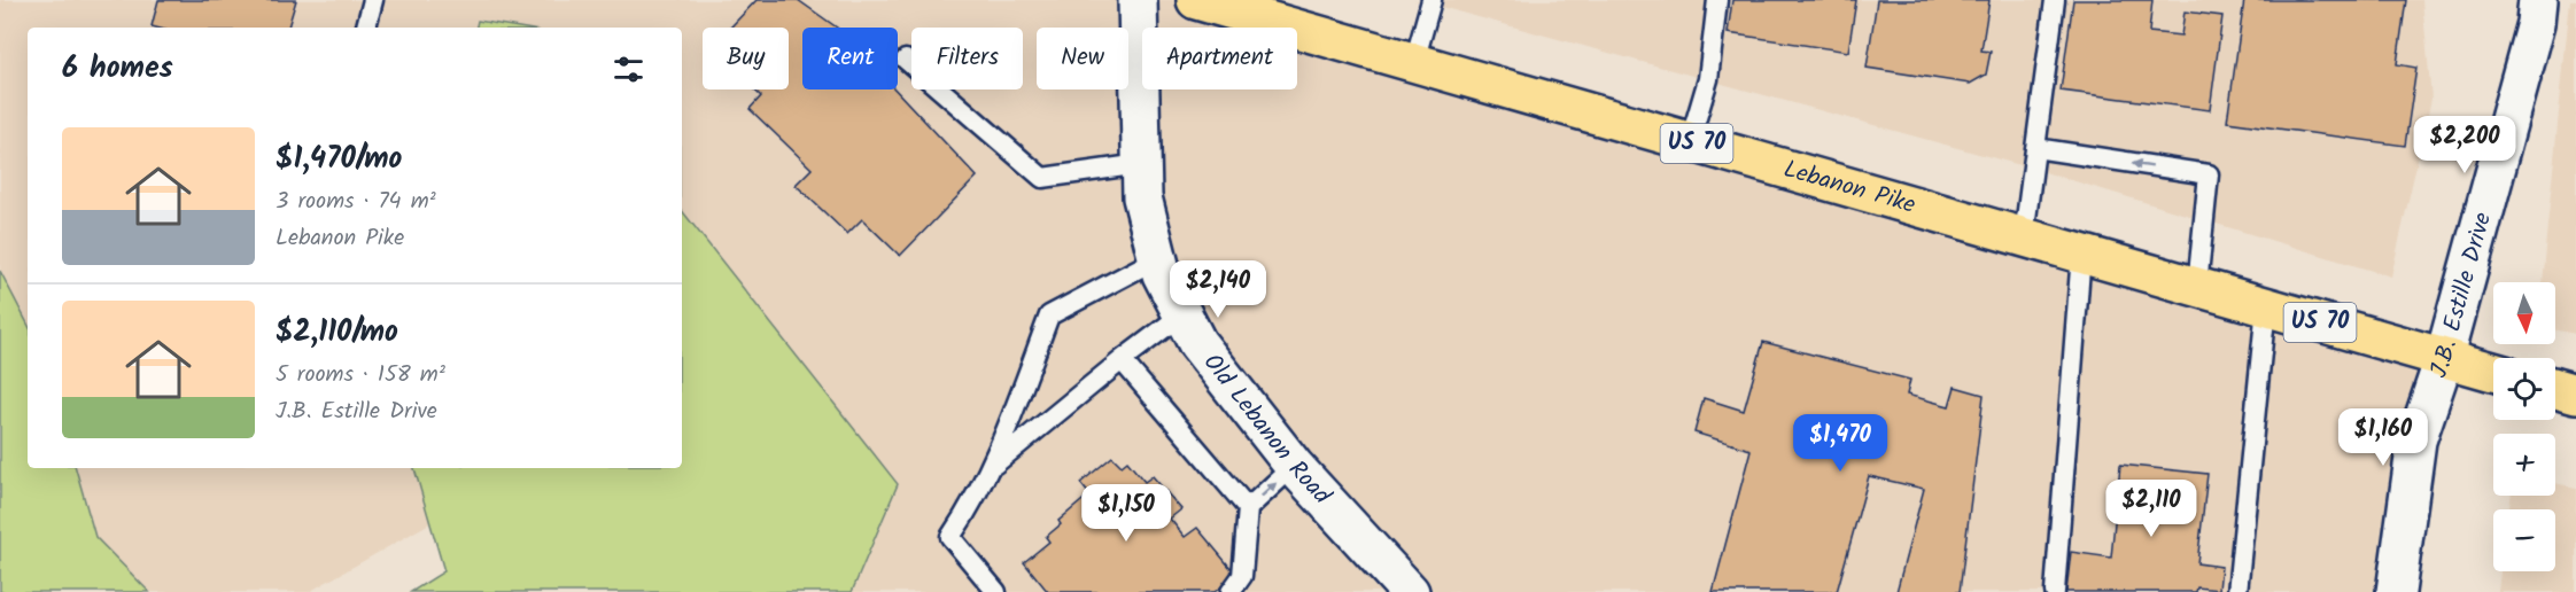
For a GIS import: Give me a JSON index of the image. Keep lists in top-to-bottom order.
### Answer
{
  "streets": {
    "main road": ["US 70", "Lebanon Pike"],
    "street": ["J.B. Estille Drive", "Old Lebanon Road"]
  },
  "crossings": [
    ["Lebanon Pike", "J.B. Estille Drive"]
  ],
  "north": "bottom",
  "page": {
    "chip": [
      "Buy",
      "Rent",
      "Filters",
      "New",
      "Apartment"
    ],
    "heading": "6 homes",
    "list": [
      {
        "name": "$1,470/mo",
        "note": "3 rooms · 74 m² · Lebanon Pike"
      },
      {
        "name": "$2,110/mo",
        "note": "5 rooms · 158 m² · J.B. Estille Drive"
      }
    ],
    "price": [
      "$2,200",
      "$2,140",
      "$1,160",
      "$1,470",
      "$2,110",
      "$1,150"
    ],
    "map_buttons": ["+", "−"]
  }
}
